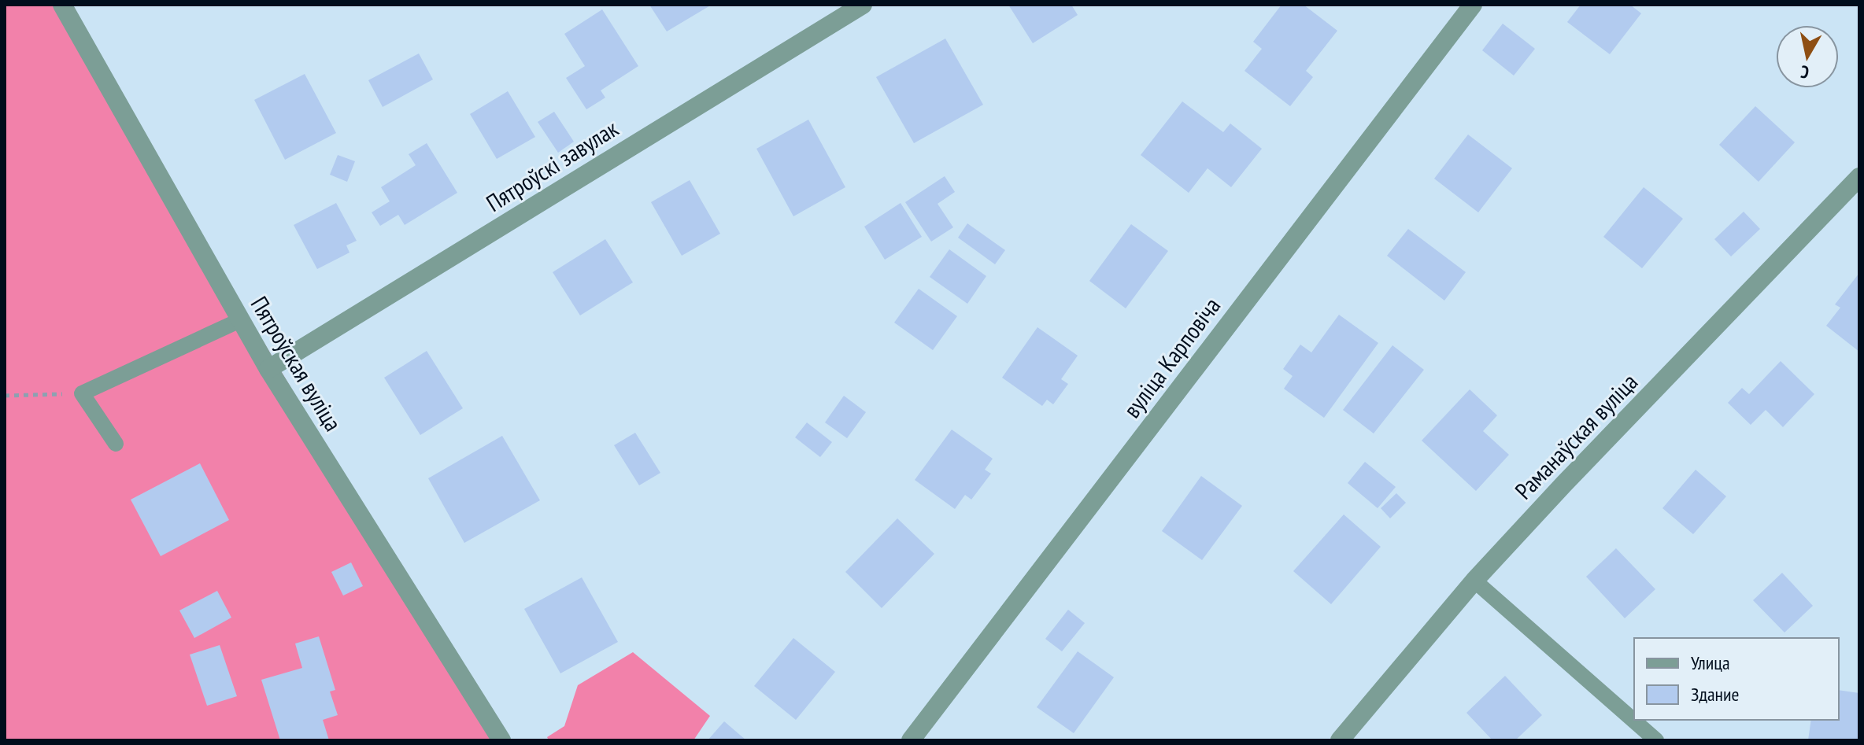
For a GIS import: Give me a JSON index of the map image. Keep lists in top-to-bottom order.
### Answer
{
  "streets": {
    "street": [
      "Пятроўскі завулак",
      "вуліца Карповіча",
      "Пятроўская вуліца",
      "Раманаўская вуліца"
    ]
  },
  "crossings": [
    ["Пятроўскі завулак", "Пятроўская вуліца"]
  ],
  "legend": ["Улица", "Здание"],
  "north": "bottom"
}
